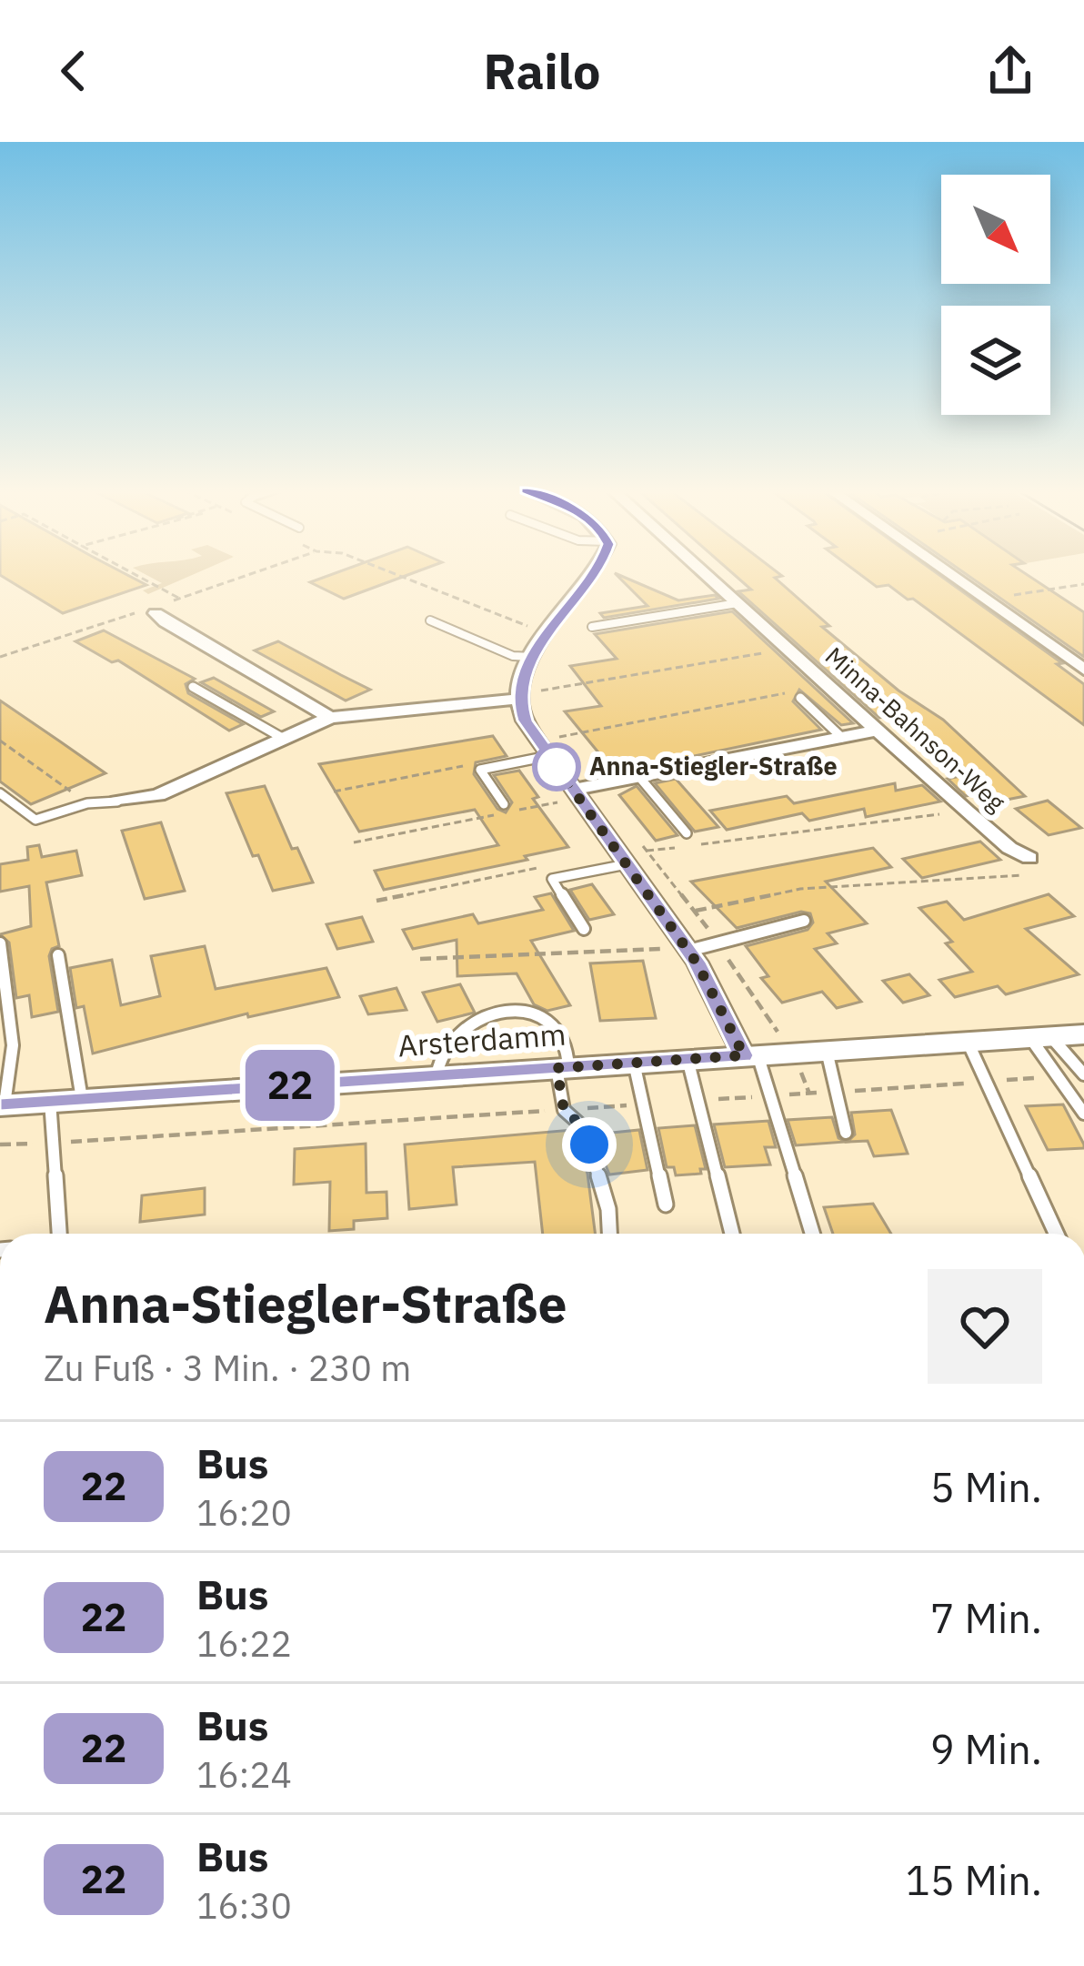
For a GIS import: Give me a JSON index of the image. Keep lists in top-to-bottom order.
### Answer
{
  "streets": {
    "street": ["Minna-Bahnson-Weg", "Arsterdamm"]
  },
  "places": ["Anna-Stiegler-Straße"],
  "lines": ["bus line 22"],
  "north": "bottom right",
  "page": {
    "header": "Railo",
    "on_map": "22",
    "heading": ["Anna-Stiegler-Straße", "Zu Fuß · 3 Min. · 230 m"],
    "list": [
      {
        "mark": "22",
        "name": "Bus",
        "note": "16:20",
        "value": "5 Min."
      },
      {
        "mark": "22",
        "name": "Bus",
        "note": "16:22",
        "value": "7 Min."
      },
      {
        "mark": "22",
        "name": "Bus",
        "note": "16:24",
        "value": "9 Min."
      },
      {
        "mark": "22",
        "name": "Bus",
        "note": "16:30",
        "value": "15 Min."
      }
    ]
  }
}
